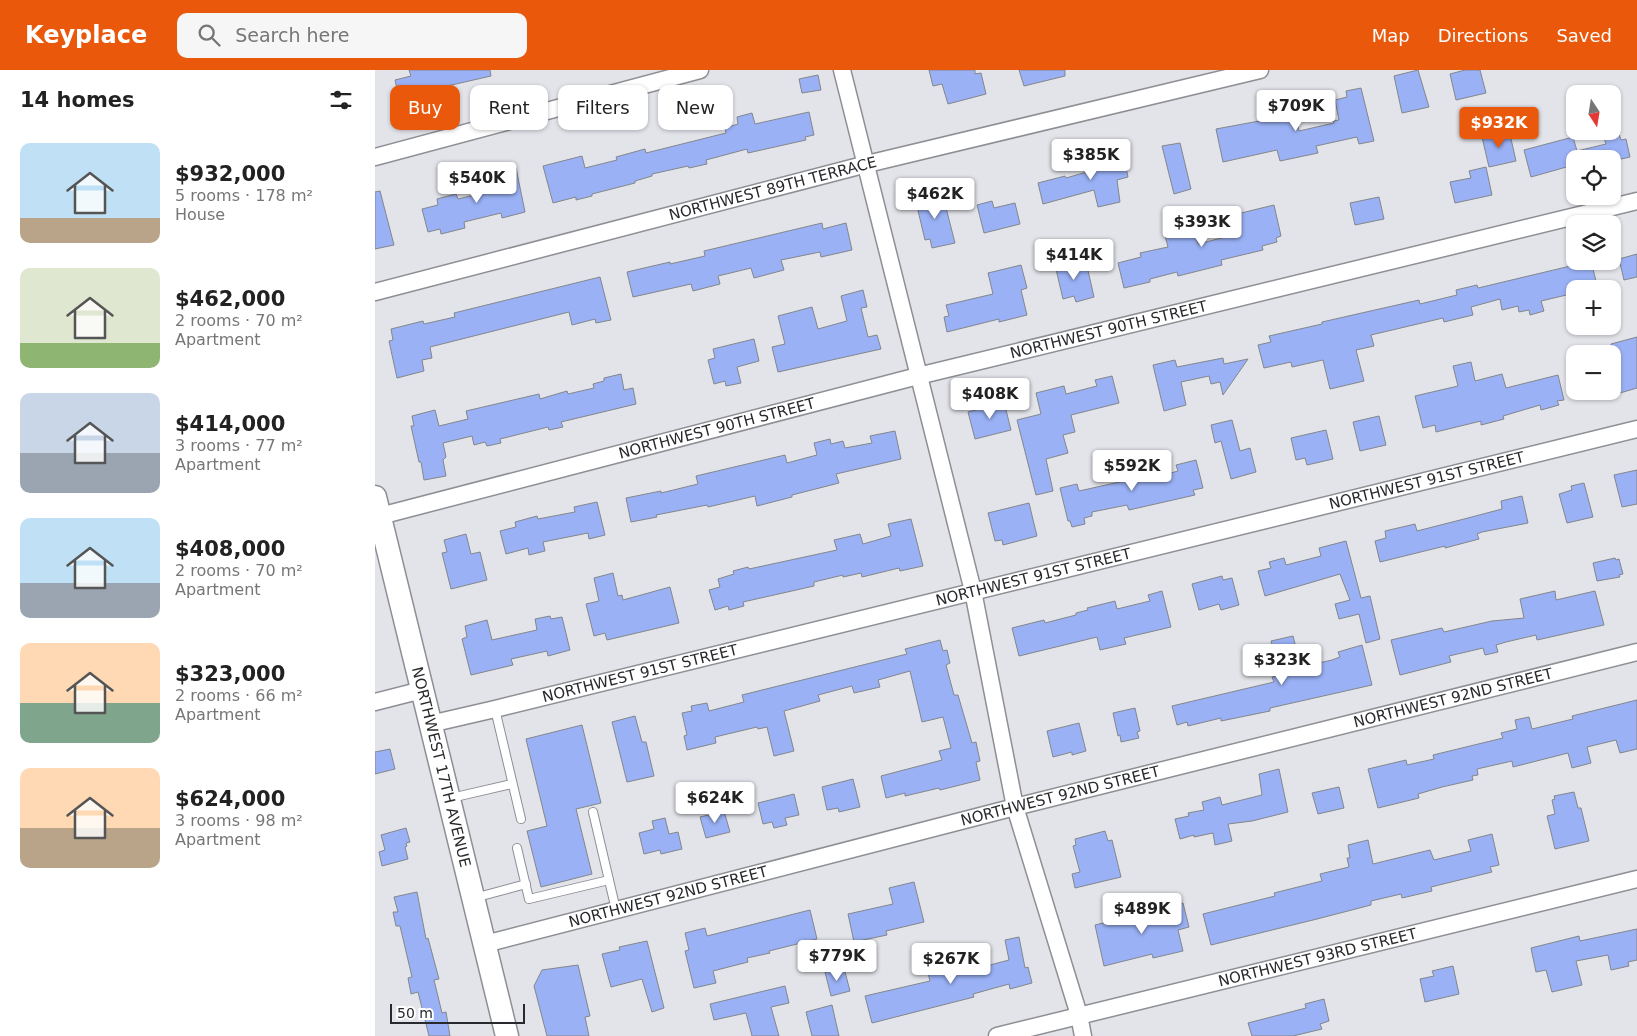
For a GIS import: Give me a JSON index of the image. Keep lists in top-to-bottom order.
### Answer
{
  "streets": {
    "main road": ["NORTHWEST 17TH AVENUE"],
    "street": [
      "NORTHWEST 89TH TERRACE",
      "NORTHWEST 90TH STREET",
      "NORTHWEST 91ST STREET",
      "NORTHWEST 92ND STREET",
      "NORTHWEST 93RD STREET"
    ]
  },
  "crossings": [
    ["NORTHWEST 90TH STREET", "NORTHWEST 17TH AVENUE"],
    ["NORTHWEST 91ST STREET", "NORTHWEST 17TH AVENUE"],
    ["NORTHWEST 92ND STREET", "NORTHWEST 17TH AVENUE"]
  ],
  "scale_bar": "50 m",
  "north": "bottom",
  "page": {
    "header": "Keyplace",
    "search": "Search here",
    "nav": ["Map", "Directions", "Saved"],
    "heading": "14 homes",
    "map_buttons": ["+", "−"],
    "chip": [
      "Buy",
      "Rent",
      "Filters",
      "New"
    ],
    "price": [
      "$709K",
      "$932K",
      "$385K",
      "$540K",
      "$462K",
      "$393K",
      "$414K",
      "$408K",
      "$592K",
      "$323K",
      "$624K",
      "$489K",
      "$779K",
      "$267K"
    ],
    "list": [
      {
        "name": "$932,000",
        "note": "5 rooms · 178 m² · House"
      },
      {
        "name": "$462,000",
        "note": "2 rooms · 70 m² · Apartment"
      },
      {
        "name": "$414,000",
        "note": "3 rooms · 77 m² · Apartment"
      },
      {
        "name": "$408,000",
        "note": "2 rooms · 70 m² · Apartment"
      },
      {
        "name": "$323,000",
        "note": "2 rooms · 66 m² · Apartment"
      },
      {
        "name": "$624,000",
        "note": "3 rooms · 98 m² · Apartment"
      }
    ],
    "scale": "50 m"
  }
}
